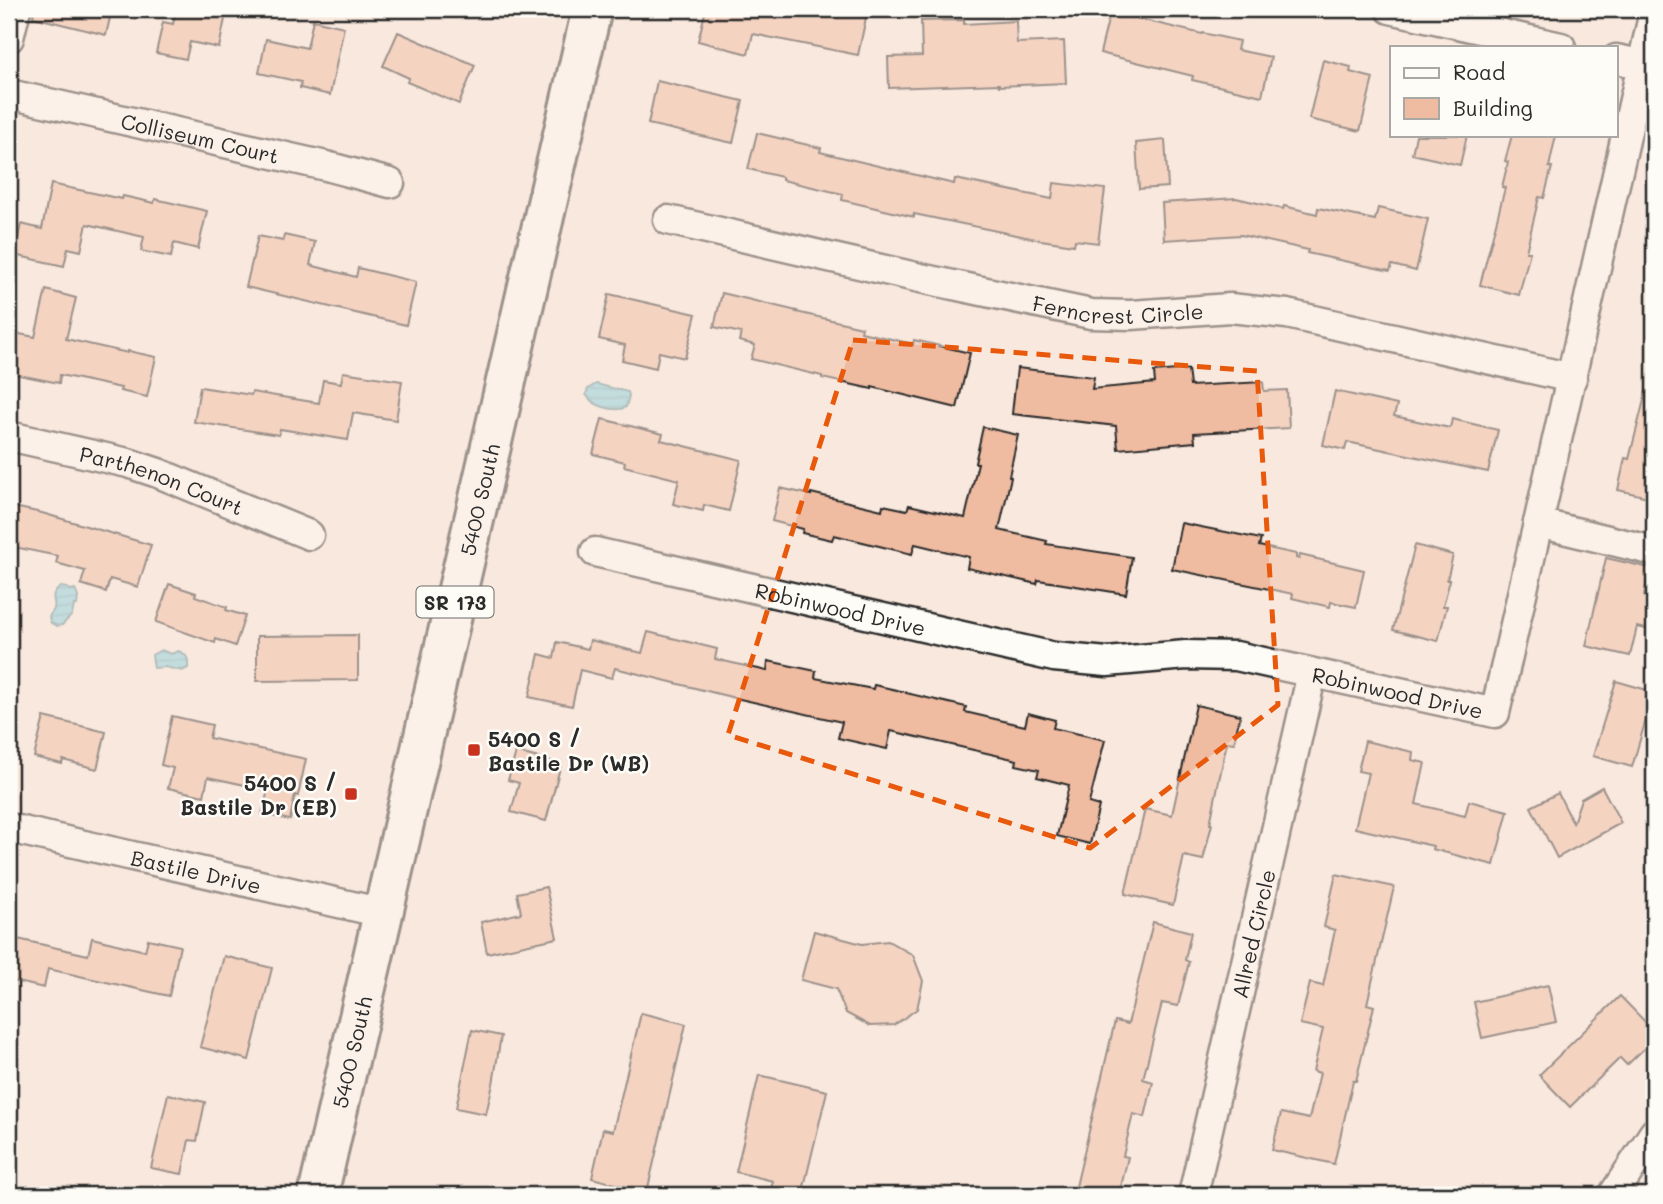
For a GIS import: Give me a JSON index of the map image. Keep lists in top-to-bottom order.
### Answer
{
  "streets": {
    "main road": ["5400 South", "SR 173"],
    "street": [
      "Colliseum Court",
      "Ferncrest Circle",
      "Parthenon Court",
      "Robinwood Drive",
      "Bastile Drive",
      "Allred Circle"
    ]
  },
  "crossings": [
    ["Ferncrest Circle", "Robinwood Drive"],
    ["5400 South", "Bastile Drive"],
    ["Robinwood Drive", "Allred Circle"]
  ],
  "places": {
    "transit": ["5400 S / Bastile Dr (WB)", "5400 S / Bastile Dr (EB)"]
  },
  "legend": ["Road", "Building"]
}
